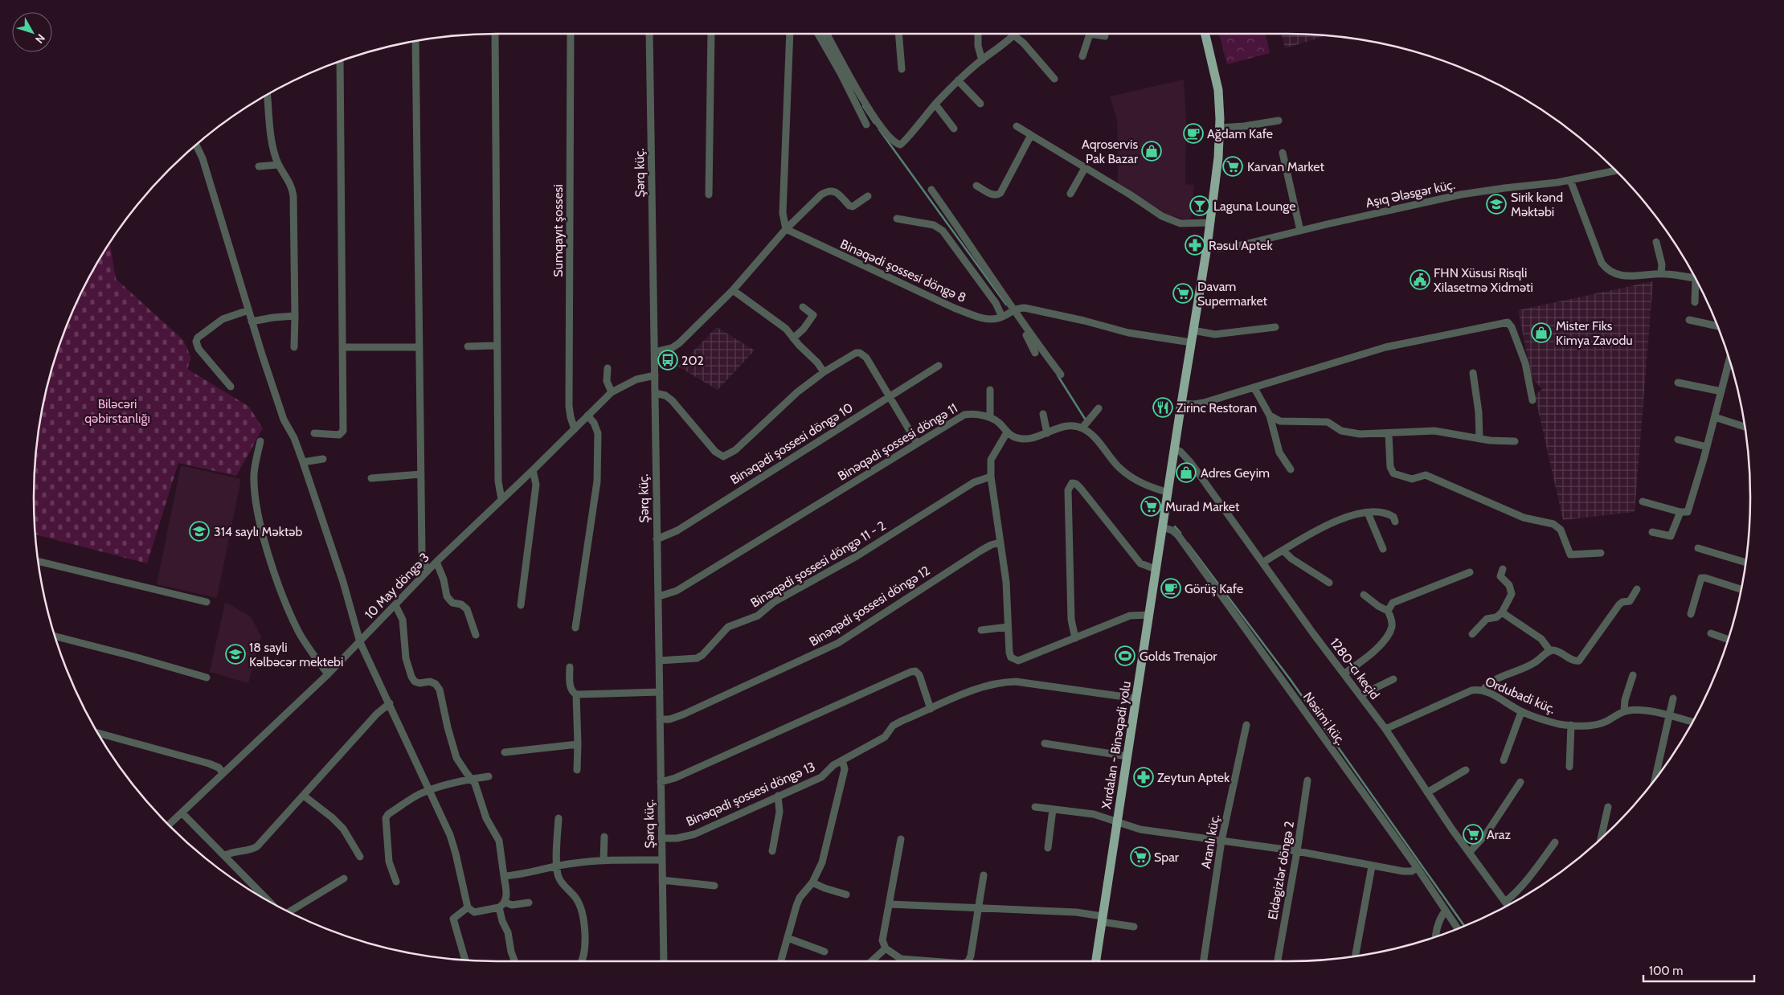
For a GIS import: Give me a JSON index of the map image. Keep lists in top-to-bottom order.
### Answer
{
  "streets": {
    "main road": ["Xırdalan - Binəqədi yolu"],
    "street": [
      "Şərq küç.",
      "Aşıq Ələsgər küç.",
      "Sumqayıt şossesi",
      "Binəqədi şossesi döngə 8",
      "Binəqədi şossesi döngə 11",
      "Binəqədi şossesi döngə 10",
      "Binəqədi şossesi döngə 11 - 2",
      "10 May döngə 3",
      "Binəqədi şossesi döngə 12",
      "1280-cı keçid",
      "Ordubadi küç.",
      "Nəsimi küç.",
      "Binəqədi şossesi döngə 13",
      "Aranlı küç.",
      "Eldəgizlər döngə 2"
    ]
  },
  "crossings": [
    ["Şərq küç.", "Binəqədi şossesi döngə 11"],
    ["Şərq küç.", "Binəqədi şossesi döngə 10"],
    ["Şərq küç.", "Binəqədi şossesi döngə 11 - 2"],
    ["Şərq küç.", "10 May döngə 3"],
    ["Şərq küç.", "Binəqədi şossesi döngə 12"],
    ["Şərq küç.", "Binəqədi şossesi döngə 13"],
    ["Aşıq Ələsgər küç.", "Xırdalan - Binəqədi yolu"],
    ["Sumqayıt şossesi", "10 May döngə 3"],
    ["Binəqədi şossesi döngə 8", "Xırdalan - Binəqədi yolu"],
    ["1280-cı keçid", "Ordubadi küç."],
    ["1280-cı keçid", "Xırdalan - Binəqədi yolu"],
    ["Nəsimi küç.", "Xırdalan - Binəqədi yolu"],
    ["Xırdalan - Binəqədi yolu", "Binəqədi şossesi döngə 13"]
  ],
  "parks": ["Biləcəri qəbirstanlığı"],
  "places": {
    "cafe": ["Ağdam Kafe", "Görüş Kafe"],
    "shop": ["Aqroservis Pak Bazar", "Mister Fiks Kimya Zavodu", "Adres Geyim"],
    "supermarket": [
      "Karvan Market",
      "Davam Supermarket",
      "Murad Market",
      "Araz",
      "Spar"
    ],
    "school or university": ["Sirik kənd Məktəbi", "314 saylı Məktəb", "18 sayli Kəlbəcər mektebi"],
    "bar": ["Laguna Lounge"],
    "pharmacy": ["Rəsul Aptek", "Zeytun Aptek"],
    "public building": ["FHN Xüsusi Risqli Xilasetmə Xidməti"],
    "bus stop": ["202"],
    "restaurant": ["Zirinc Restoran"],
    "sports": ["Golds Trenajor"]
  },
  "scale_bar": "100 m",
  "north": "bottom right"
}
